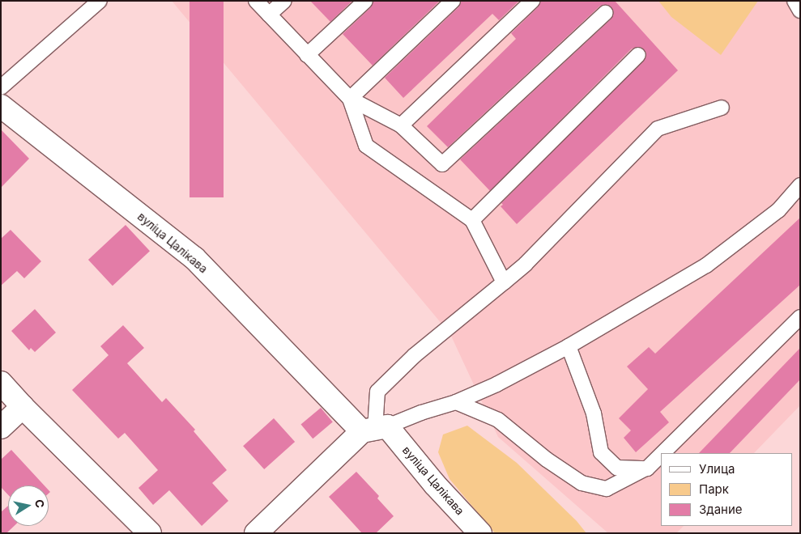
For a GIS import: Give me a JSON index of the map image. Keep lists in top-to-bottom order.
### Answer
{
  "streets": {
    "street": ["вуліца Цалікава"]
  },
  "legend": ["Улица", "Парк", "Здание"],
  "north": "right"
}
